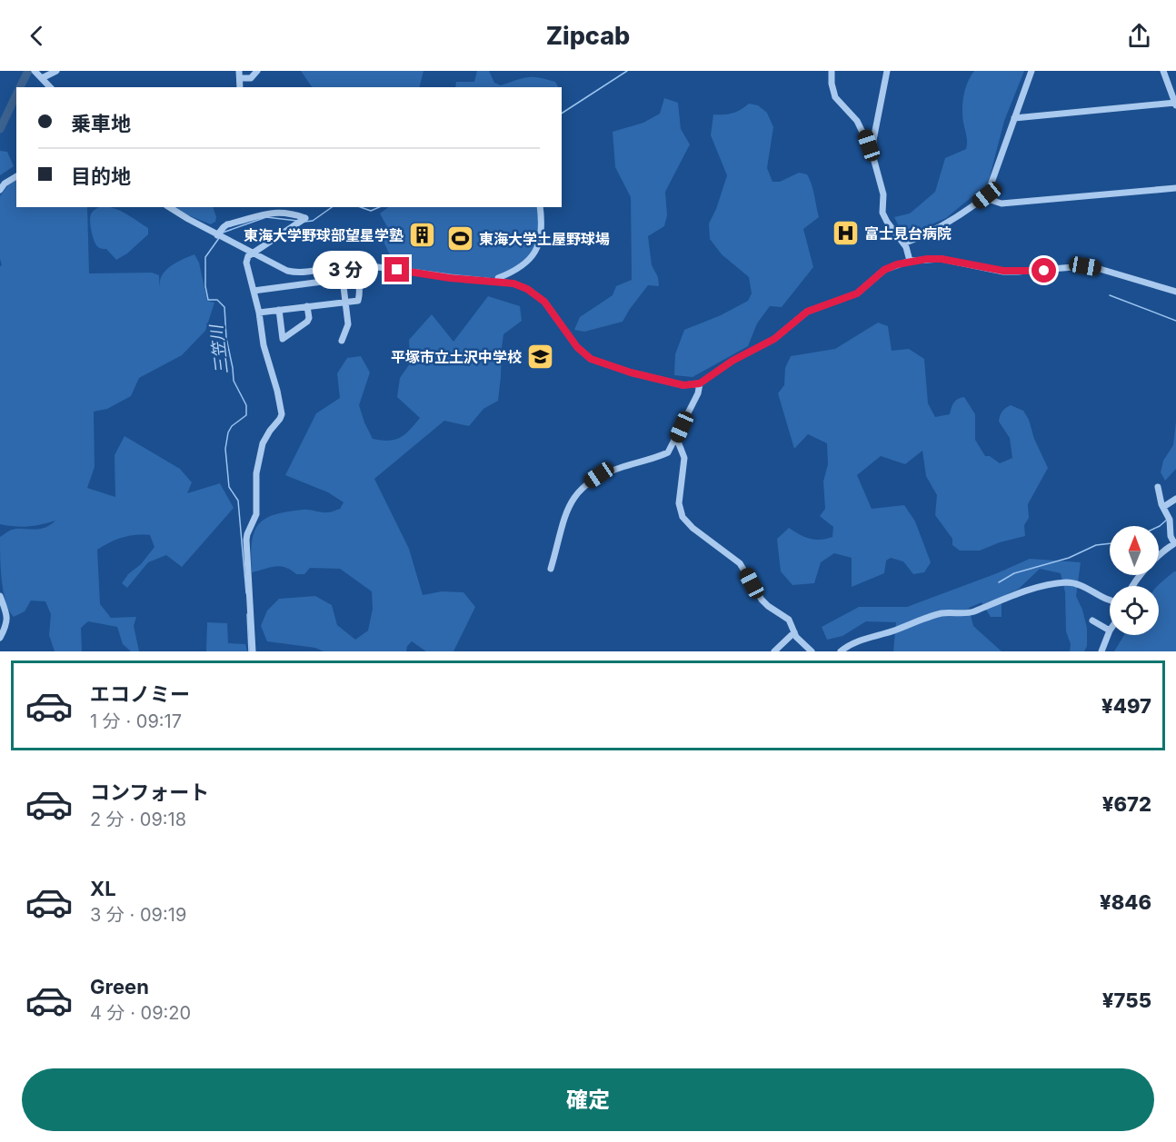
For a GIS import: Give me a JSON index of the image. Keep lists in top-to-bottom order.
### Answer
{
  "water": ["三笠川"],
  "places": {
    "hospital": ["富士見台病院"],
    "building": ["東海大学野球部望星学塾"],
    "sports": ["東海大学土屋野球場"],
    "school or university": ["平塚市立土沢中学校"]
  },
  "north": "top",
  "page": {
    "header": "Zipcab",
    "banner": ["乗車地", "目的地"],
    "bubble": "3 分",
    "list": [
      {
        "name": "エコノミー",
        "note": "1 分 · 09:17",
        "value": "¥497"
      },
      {
        "name": "コンフォート",
        "note": "2 分 · 09:18",
        "value": "¥672"
      },
      {
        "name": "XL",
        "note": "3 分 · 09:19",
        "value": "¥846"
      },
      {
        "name": "Green",
        "note": "4 分 · 09:20",
        "value": "¥755"
      }
    ],
    "buttons": "確定"
  }
}
